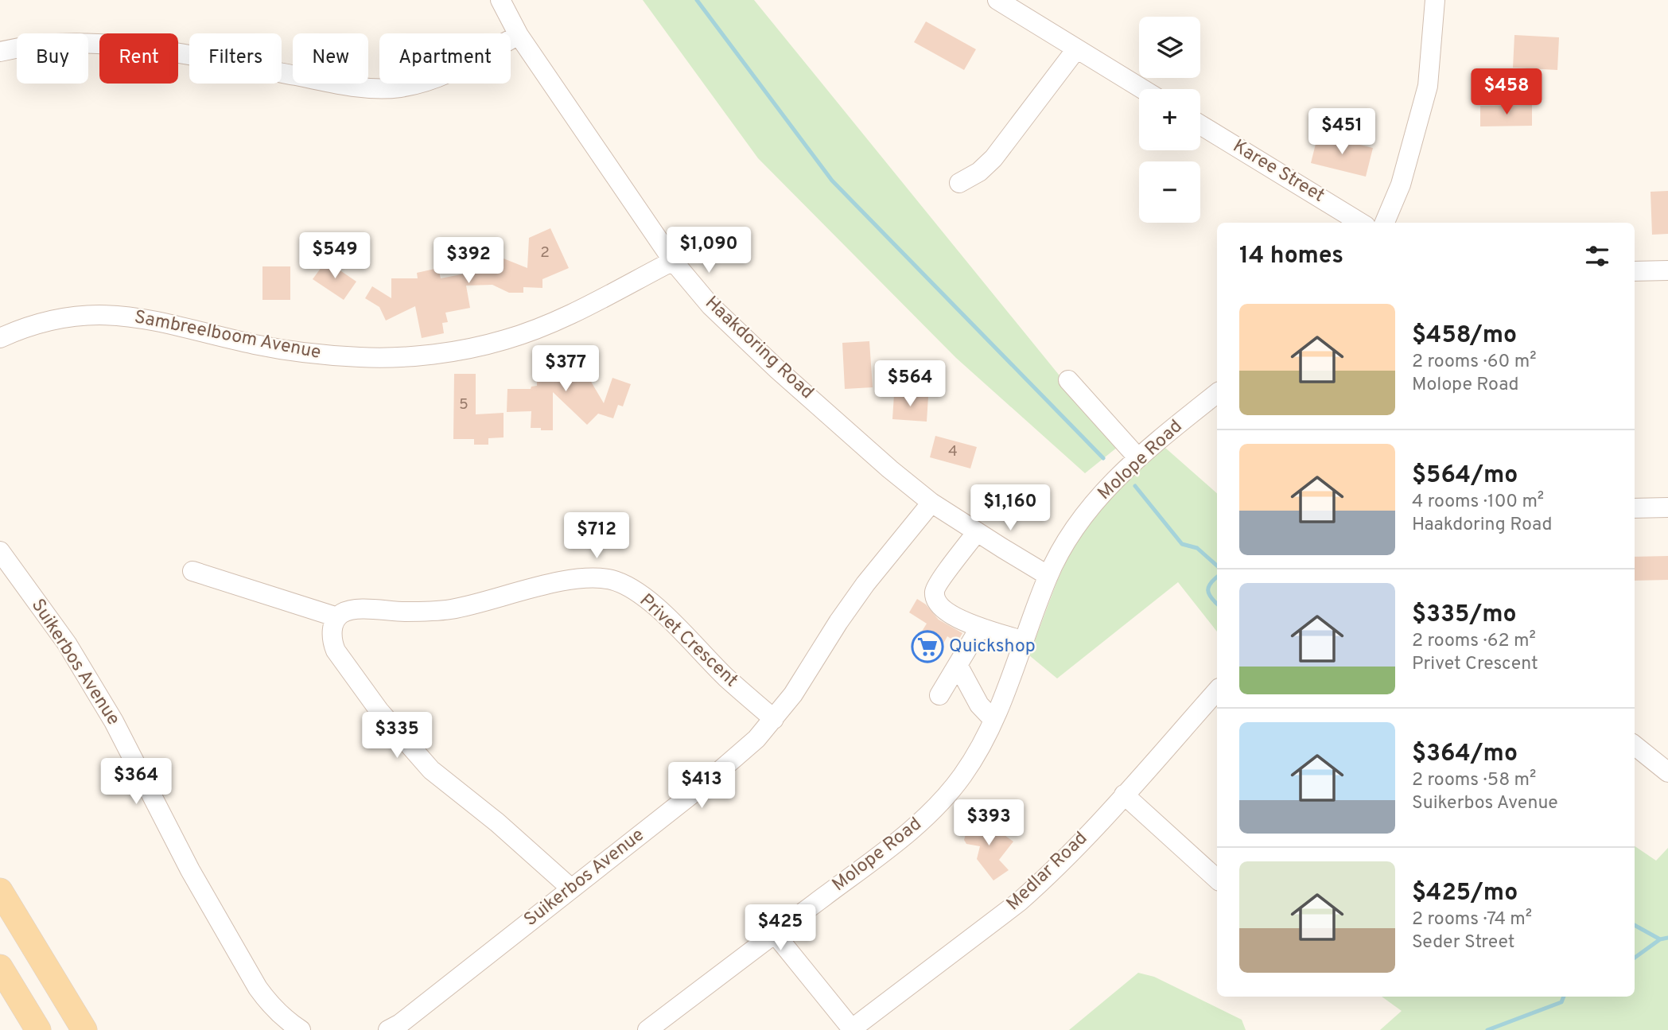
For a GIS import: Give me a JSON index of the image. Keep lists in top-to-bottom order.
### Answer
{
  "streets": {
    "street": [
      "Karee Street",
      "Sambreelboom Avenue",
      "Haakdoring Road",
      "Molope Road",
      "Privet Crescent",
      "Suikerbos Avenue",
      "Medlar Road"
    ]
  },
  "crossings": [
    ["Sambreelboom Avenue", "Haakdoring Road"],
    ["Haakdoring Road", "Molope Road"],
    ["Haakdoring Road", "Suikerbos Avenue"],
    ["Privet Crescent", "Suikerbos Avenue"]
  ],
  "places": {
    "supermarket": ["Quickshop"]
  },
  "house_numbers": ["2", "5", "4"],
  "page": {
    "map_buttons": ["+", "−"],
    "chip": [
      "Buy",
      "Rent",
      "Filters",
      "New",
      "Apartment"
    ],
    "price": [
      "$458",
      "$451",
      "$1,090",
      "$549",
      "$392",
      "$377",
      "$564",
      "$1,160",
      "$712",
      "$335",
      "$364",
      "$413",
      "$393",
      "$425"
    ],
    "heading": "14 homes",
    "list": [
      {
        "name": "$458/mo",
        "note": "2 rooms · 60 m² · Molope Road"
      },
      {
        "name": "$564/mo",
        "note": "4 rooms · 100 m² · Haakdoring Road"
      },
      {
        "name": "$335/mo",
        "note": "2 rooms · 62 m² · Privet Crescent"
      },
      {
        "name": "$364/mo",
        "note": "2 rooms · 58 m² · Suikerbos Avenue"
      },
      {
        "name": "$425/mo",
        "note": "2 rooms · 74 m² · Seder Street"
      }
    ]
  }
}
